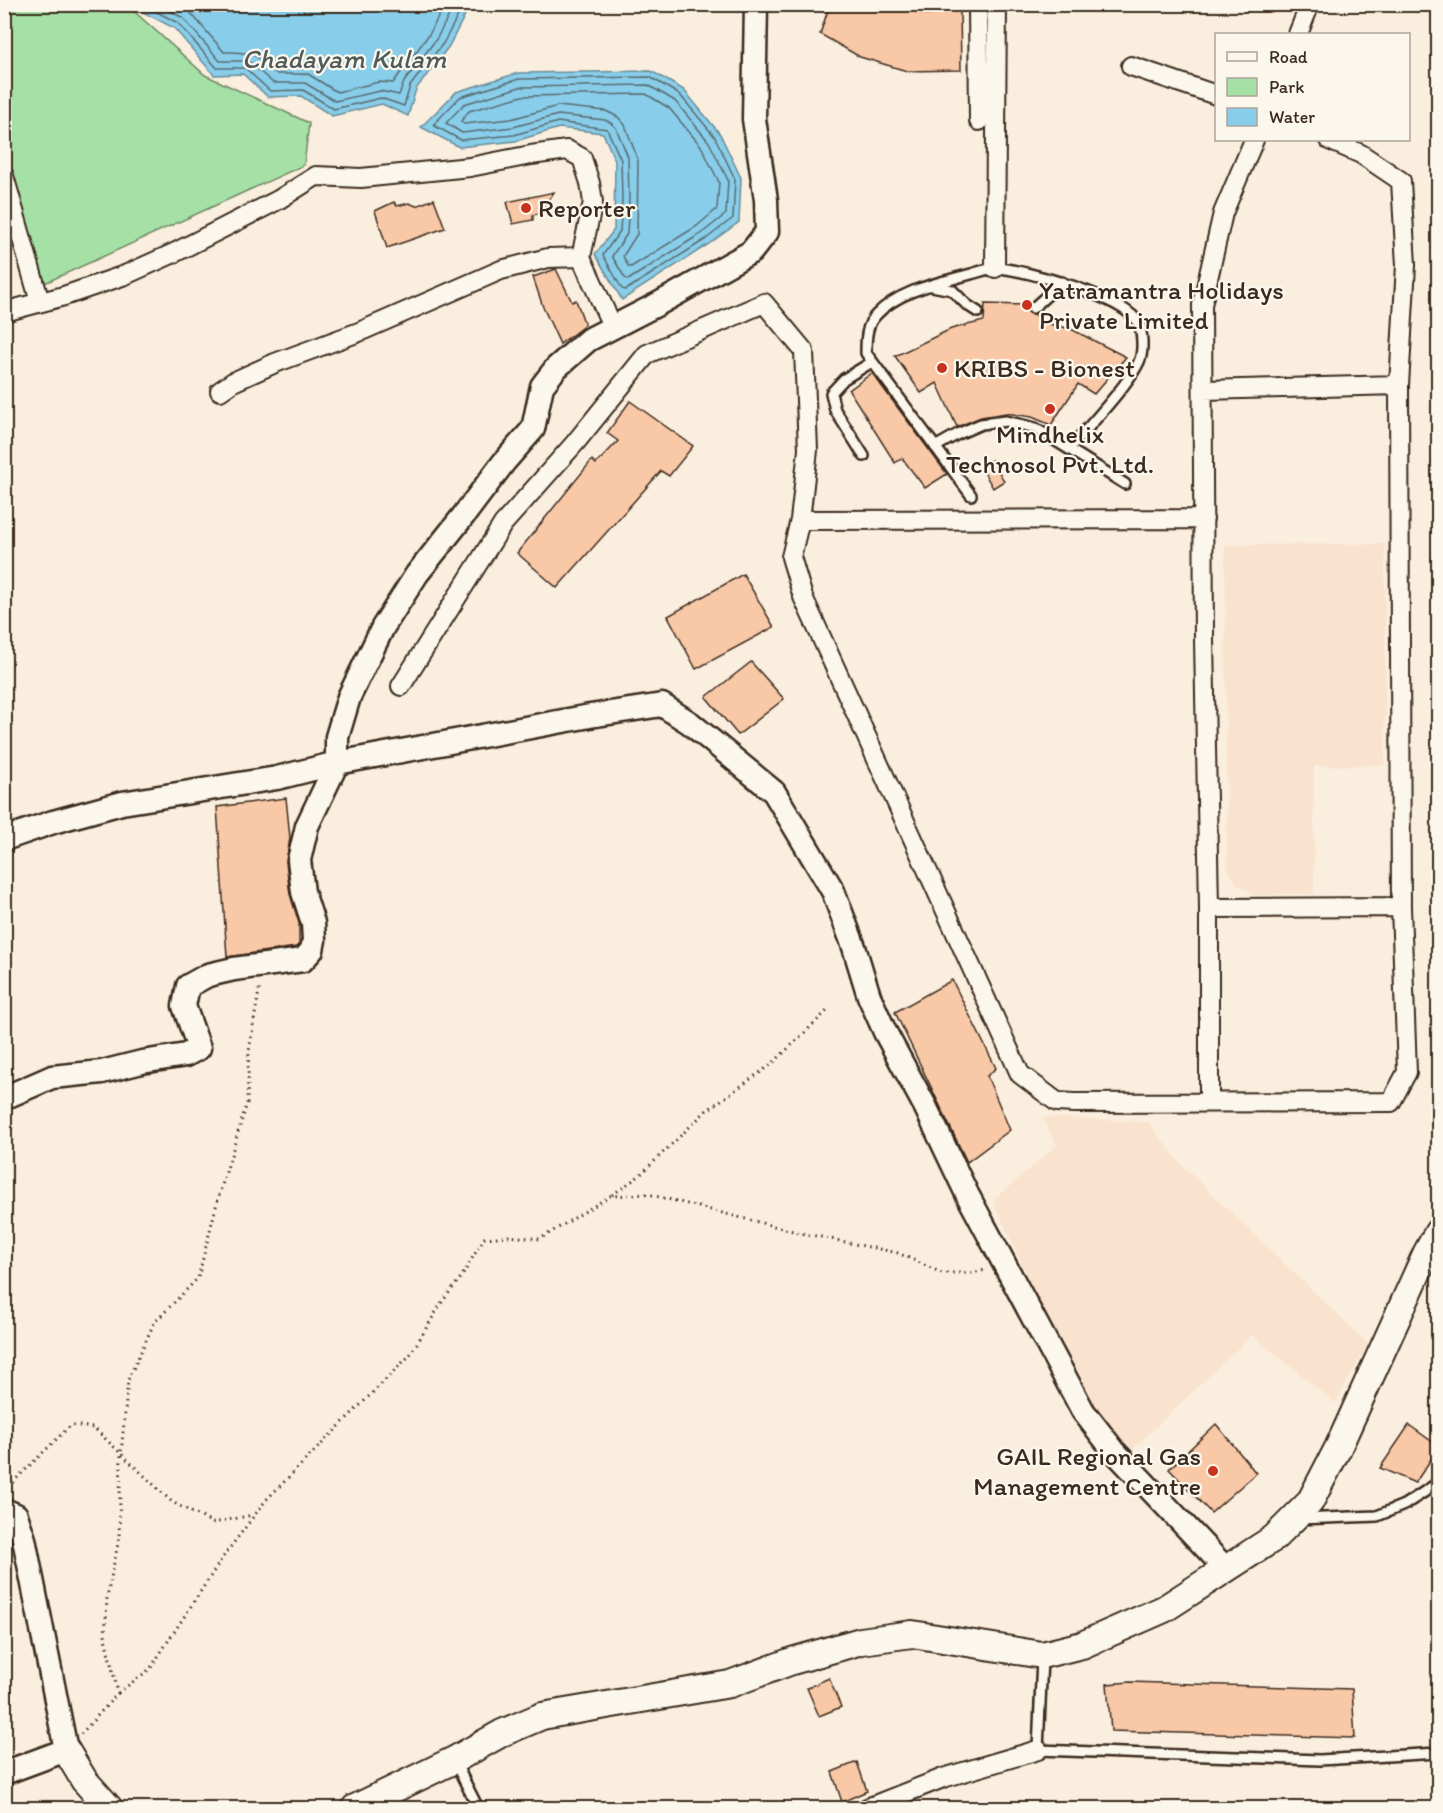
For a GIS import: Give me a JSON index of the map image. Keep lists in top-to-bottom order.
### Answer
{
  "water": ["Chadayam Kulam"],
  "places": [
    "Reporter",
    "Yatramantra Holidays Private Limited",
    "KRIBS - Bionest",
    "Mindhelix Technosol Pvt. Ltd.",
    "GAIL Regional Gas Management Centre"
  ],
  "legend": ["Road", "Park", "Water"]
}
